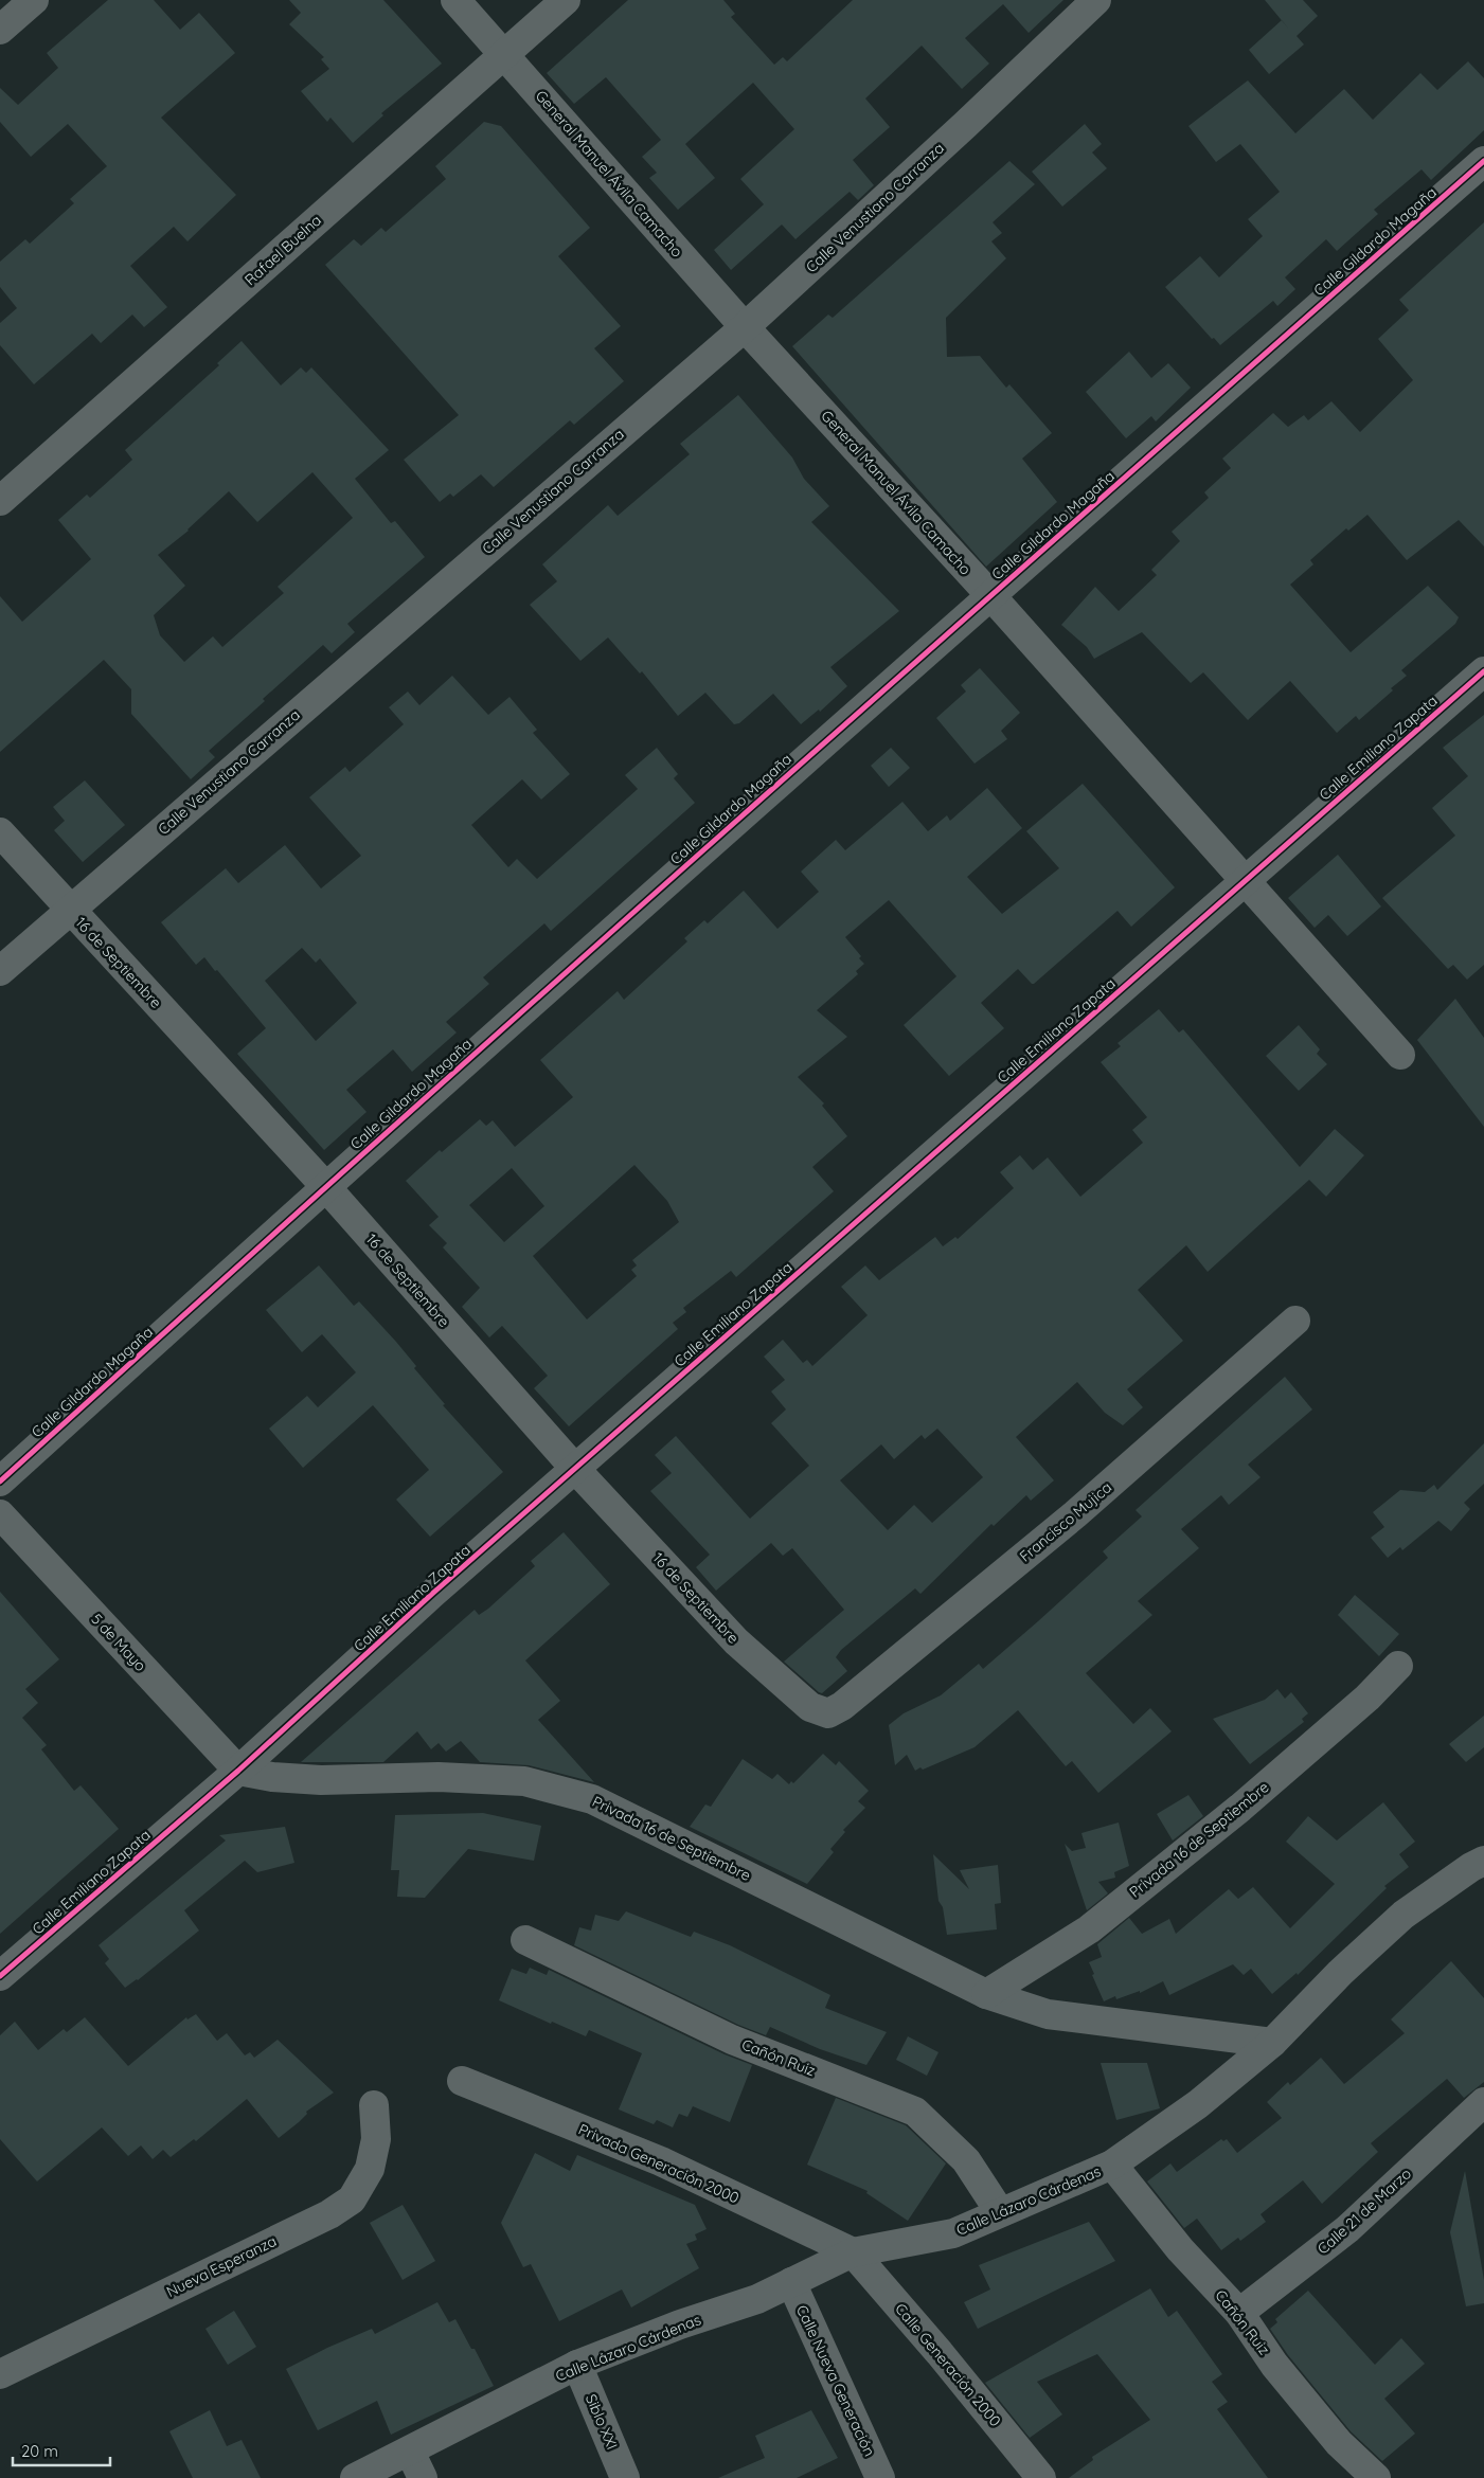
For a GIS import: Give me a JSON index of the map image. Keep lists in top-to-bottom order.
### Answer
{
  "streets": {
    "street": [
      "General Manuel Ávila Camacho",
      "Calle Venustiano Carranza",
      "Calle Gildardo Magaña",
      "Rafael Buelna",
      "Calle Emiliano Zapata",
      "16 de Septiembre",
      "Francisco Mujica",
      "5 de Mayo",
      "Privada 16 de Septiembre",
      "Cañón Ruiz",
      "Privada Generación 2000",
      "Calle Lázaro Cárdenas",
      "Calle 21 de Marzo",
      "Nueva Esperanza",
      "Calle Generación 2000",
      "Calle Nueva Generación",
      "Siblo XXI"
    ]
  },
  "crossings": [
    ["General Manuel Ávila Camacho", "Calle Venustiano Carranza"],
    ["General Manuel Ávila Camacho", "Calle Gildardo Magaña"],
    ["General Manuel Ávila Camacho", "Rafael Buelna"],
    ["General Manuel Ávila Camacho", "Calle Emiliano Zapata"],
    ["Calle Venustiano Carranza", "16 de Septiembre"],
    ["Calle Gildardo Magaña", "16 de Septiembre"],
    ["Calle Emiliano Zapata", "16 de Septiembre"],
    ["Calle Emiliano Zapata", "5 de Mayo"],
    ["Calle Emiliano Zapata", "Privada 16 de Septiembre"],
    ["16 de Septiembre", "Francisco Mujica"],
    ["5 de Mayo", "Privada 16 de Septiembre"],
    ["Privada 16 de Septiembre", "Calle Lázaro Cárdenas"],
    ["Cañón Ruiz", "Calle Lázaro Cárdenas"],
    ["Cañón Ruiz", "Calle 21 de Marzo"],
    ["Privada Generación 2000", "Calle Lázaro Cárdenas"],
    ["Privada Generación 2000", "Calle Generación 2000"],
    ["Calle Lázaro Cárdenas", "Calle Generación 2000"],
    ["Calle Lázaro Cárdenas", "Calle Nueva Generación"],
    ["Calle Lázaro Cárdenas", "Siblo XXI"]
  ],
  "scale_bar": "20 m"
}
